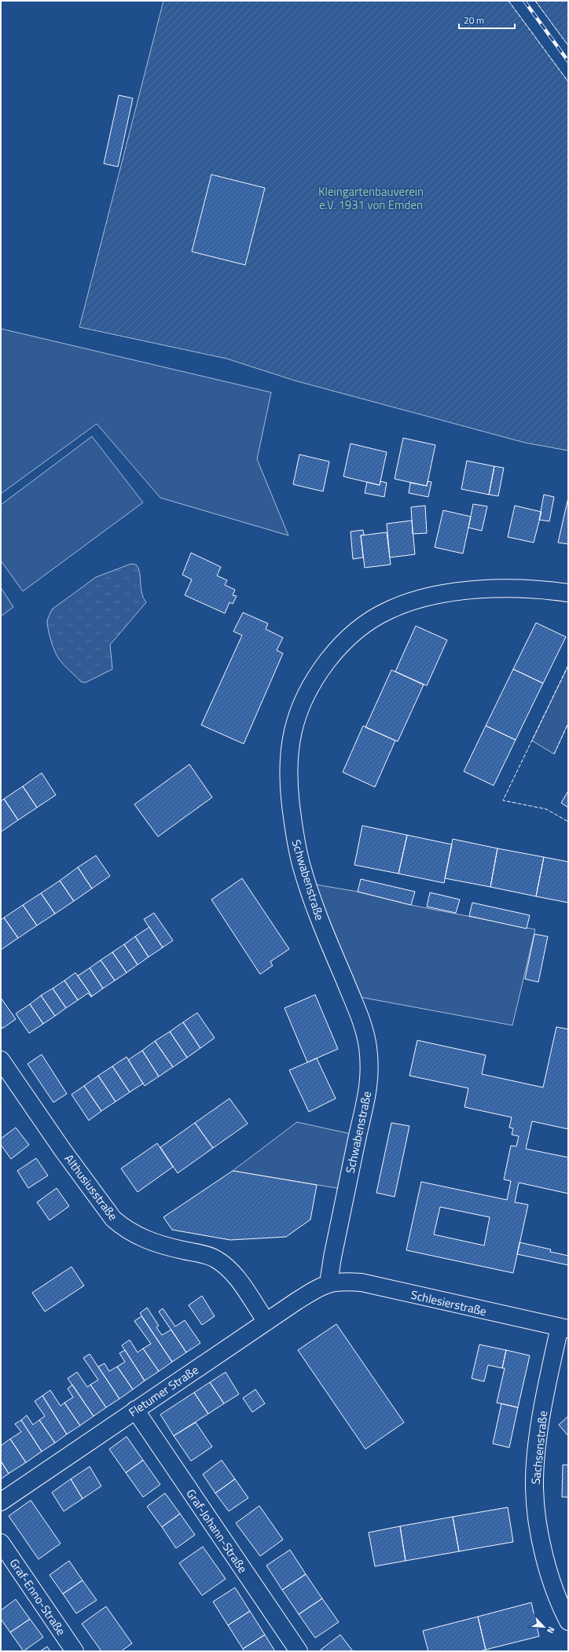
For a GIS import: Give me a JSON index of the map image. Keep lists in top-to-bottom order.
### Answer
{
  "streets": {
    "street": [
      "Schwabenstraße",
      "Althusiusstraße",
      "Schlesierstraße",
      "Fletumer Straße",
      "Sachsenstraße",
      "Graf-Johann-Straße",
      "Graf-Enno-Straße"
    ]
  },
  "crossings": [
    ["Schwabenstraße", "Schlesierstraße"],
    ["Schwabenstraße", "Fletumer Straße"],
    ["Althusiusstraße", "Fletumer Straße"],
    ["Schlesierstraße", "Fletumer Straße"],
    ["Schlesierstraße", "Sachsenstraße"],
    ["Fletumer Straße", "Graf-Johann-Straße"]
  ],
  "parks": ["Kleingartenbauverein e.V. 1931 von Emden"],
  "scale_bar": "20 m",
  "north": "bottom right"
}
